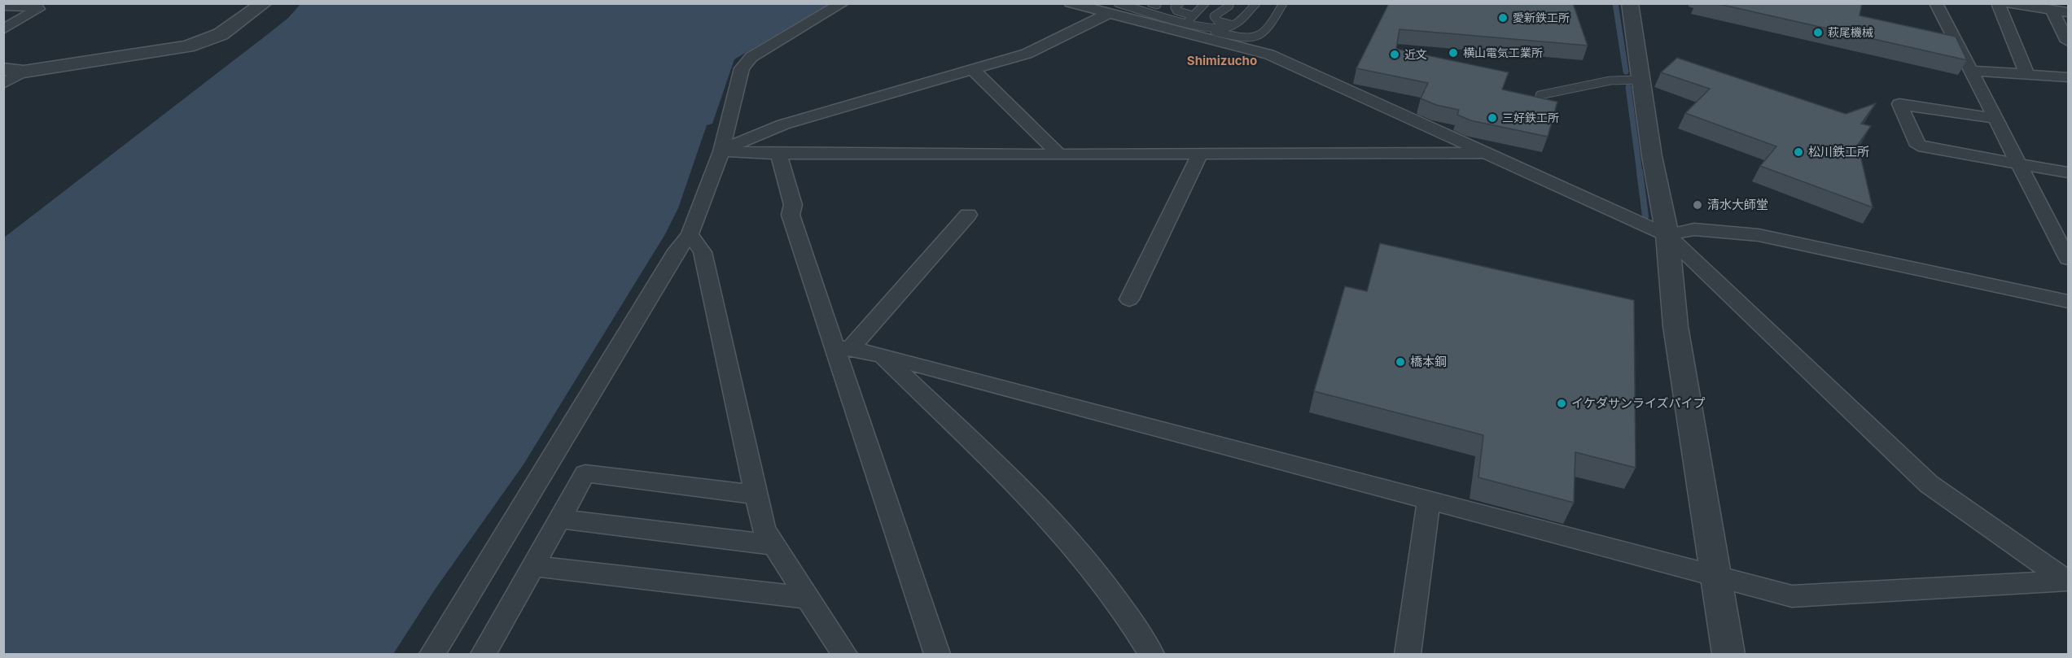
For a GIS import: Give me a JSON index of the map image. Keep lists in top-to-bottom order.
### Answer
{
  "districts": ["Shimizucho"],
  "places": [
    "愛新鉄工所",
    "萩尾機械",
    "横山電気工業所",
    "近文",
    "三好鉄工所",
    "松川鉄工所",
    "清水大師堂",
    "橋本鋼",
    "イケダサンライズパイプ"
  ]
}
